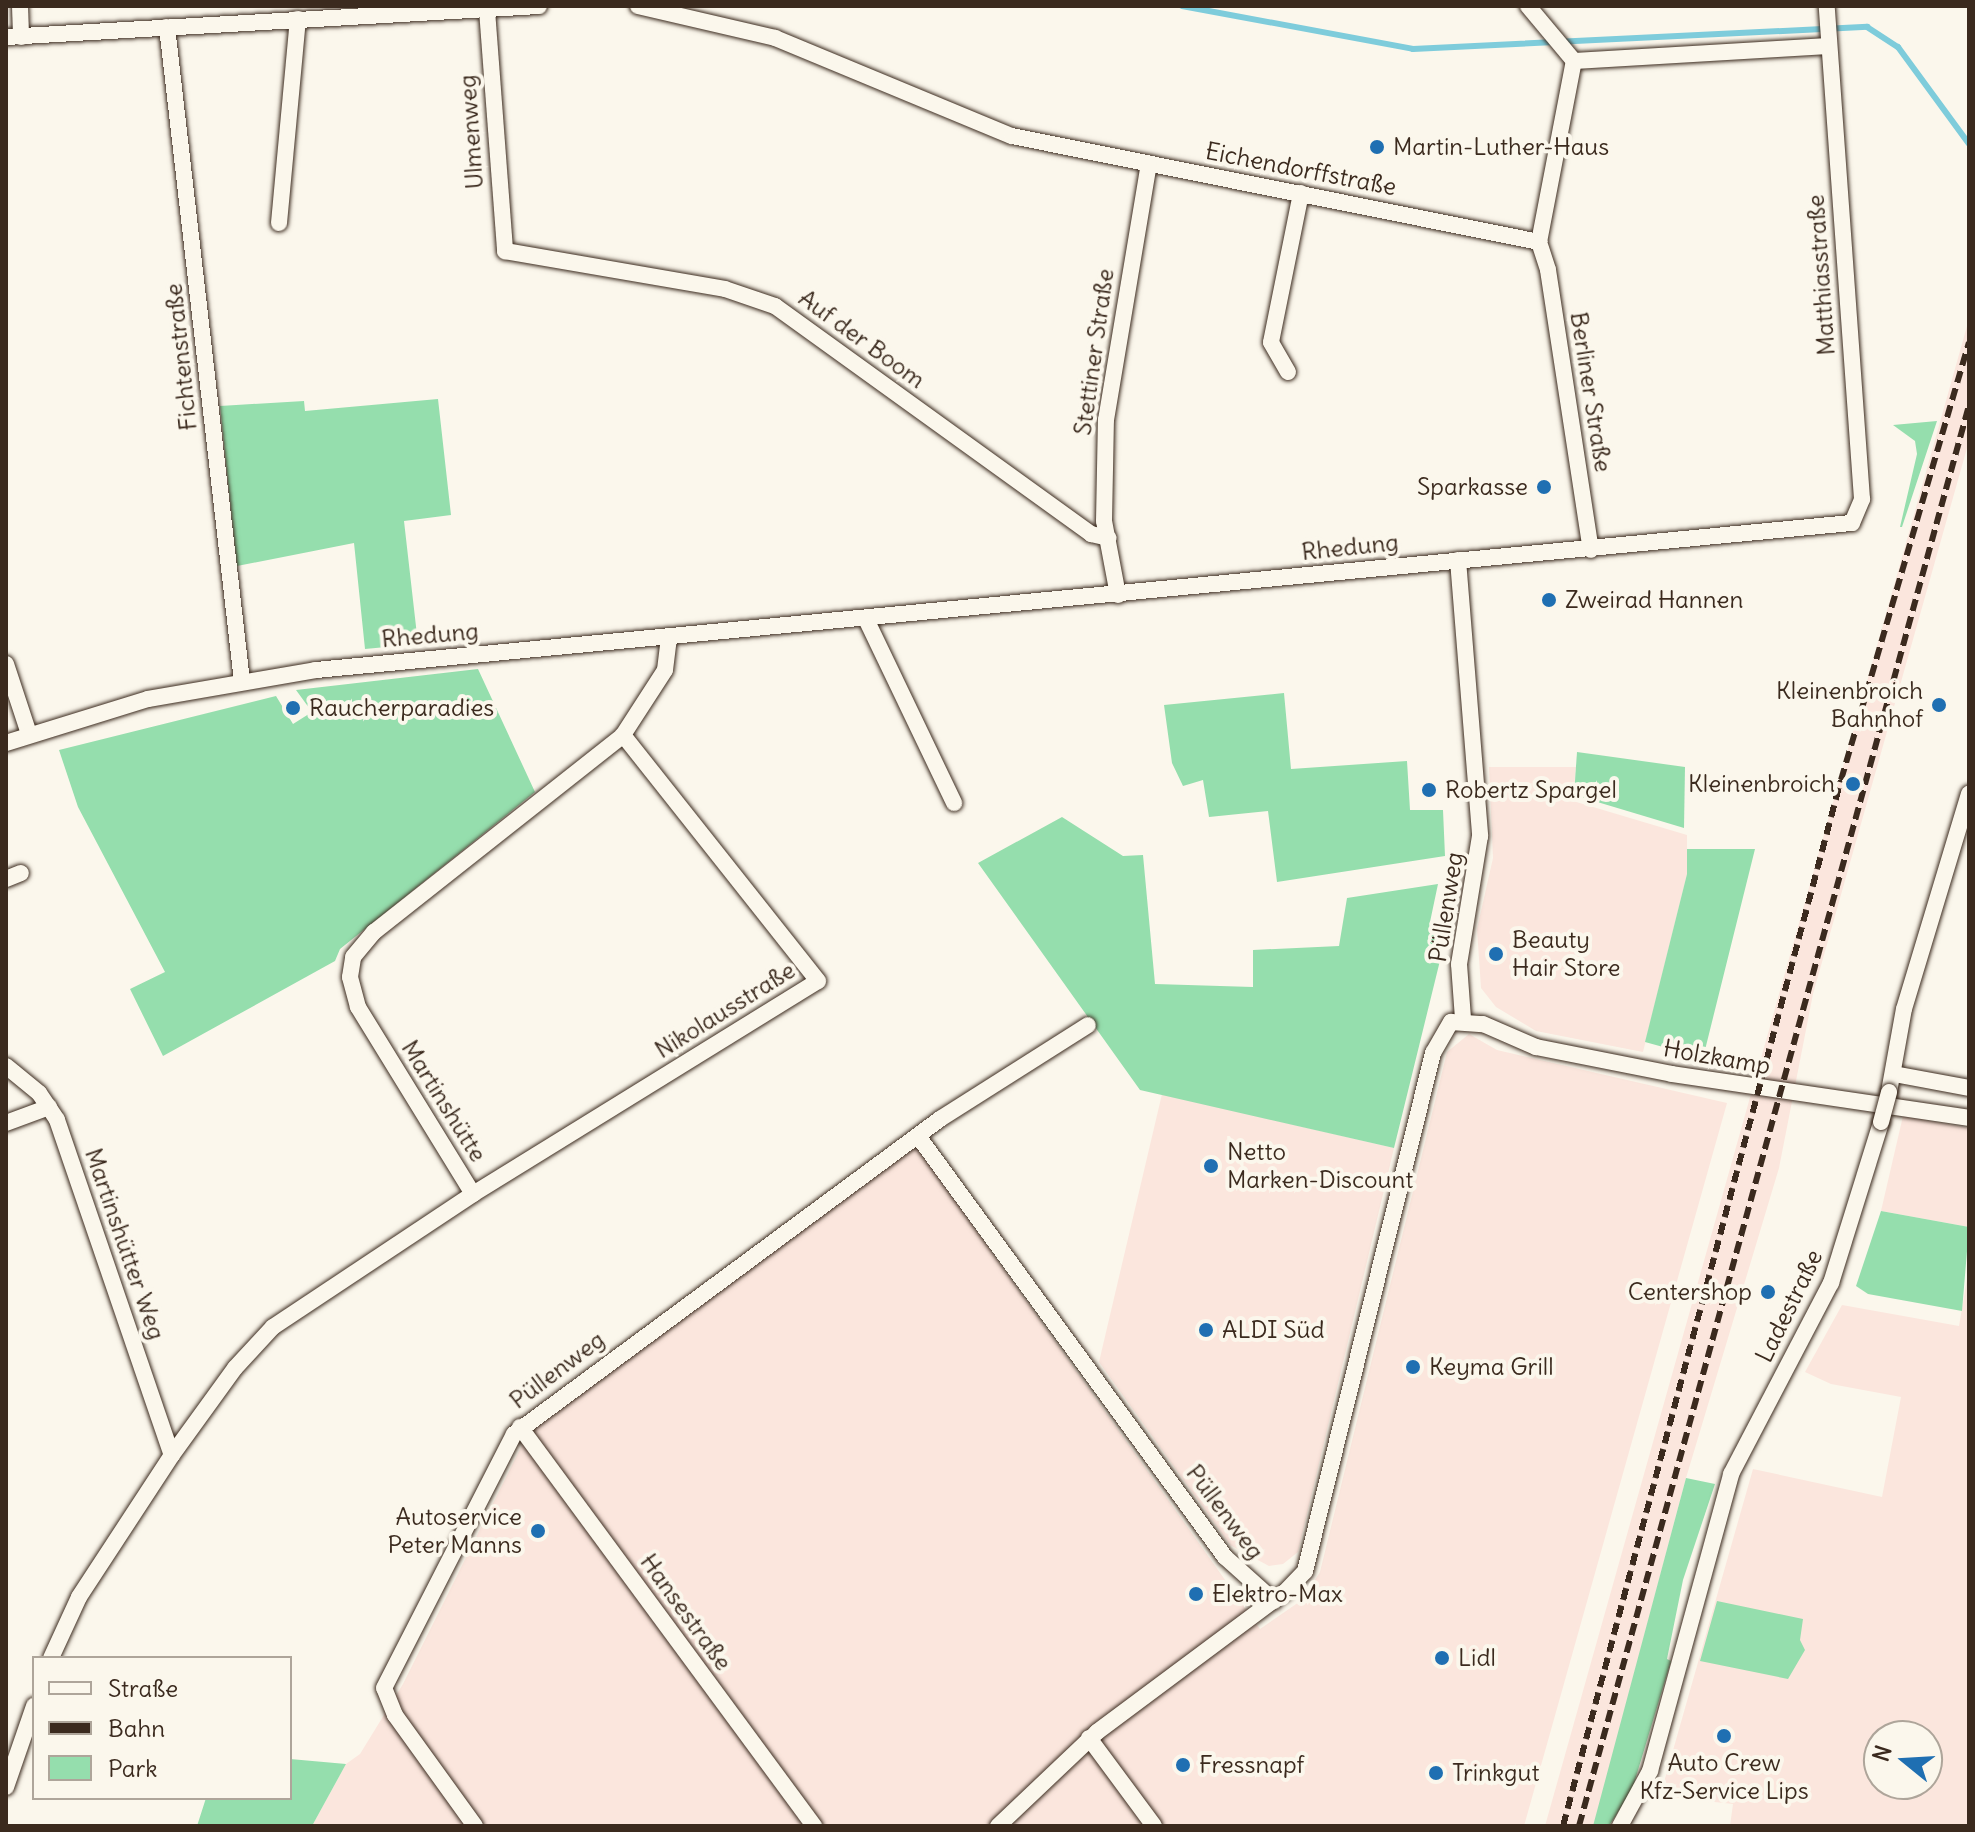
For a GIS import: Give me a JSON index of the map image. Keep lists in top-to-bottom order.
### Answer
{
  "streets": {
    "street": [
      "Ulmenweg",
      "Eichendorffstraße",
      "Matthiasstraße",
      "Auf der Boom",
      "Stettiner Straße",
      "Fichtenstraße",
      "Berliner Straße",
      "Rhedung",
      "Püllenweg",
      "Nikolausstraße",
      "Holzkamp",
      "Martinshütte",
      "Martinshütter Weg",
      "Ladestraße",
      "Hansestraße"
    ]
  },
  "crossings": [
    ["Ulmenweg", "Auf der Boom"],
    ["Eichendorffstraße", "Stettiner Straße"],
    ["Eichendorffstraße", "Berliner Straße"],
    ["Matthiasstraße", "Rhedung"],
    ["Auf der Boom", "Stettiner Straße"],
    ["Stettiner Straße", "Rhedung"],
    ["Fichtenstraße", "Rhedung"],
    ["Berliner Straße", "Rhedung"],
    ["Rhedung", "Püllenweg"],
    ["Rhedung", "Martinshütte"],
    ["Püllenweg", "Holzkamp"],
    ["Püllenweg", "Hansestraße"],
    ["Nikolausstraße", "Martinshütte"],
    ["Martinshütte", "Martinshütter Weg"]
  ],
  "places": [
    "Martin-Luther-Haus",
    "Sparkasse",
    "Zweirad Hannen",
    "Kleinenbroich Bahnhof",
    "Raucherparadies",
    "Kleinenbroich",
    "Robertz Spargel",
    "Beauty Hair Store",
    "Netto Marken-Discount",
    "Centershop",
    "ALDI Süd",
    "Keyma Grill",
    "Autoservice Peter Manns",
    "Elektro-Max",
    "Lidl",
    "Auto Crew Kfz-Service Lips",
    "Fressnapf",
    "Trinkgut"
  ],
  "legend": ["Straße", "Bahn", "Park"],
  "north": "left"
}
